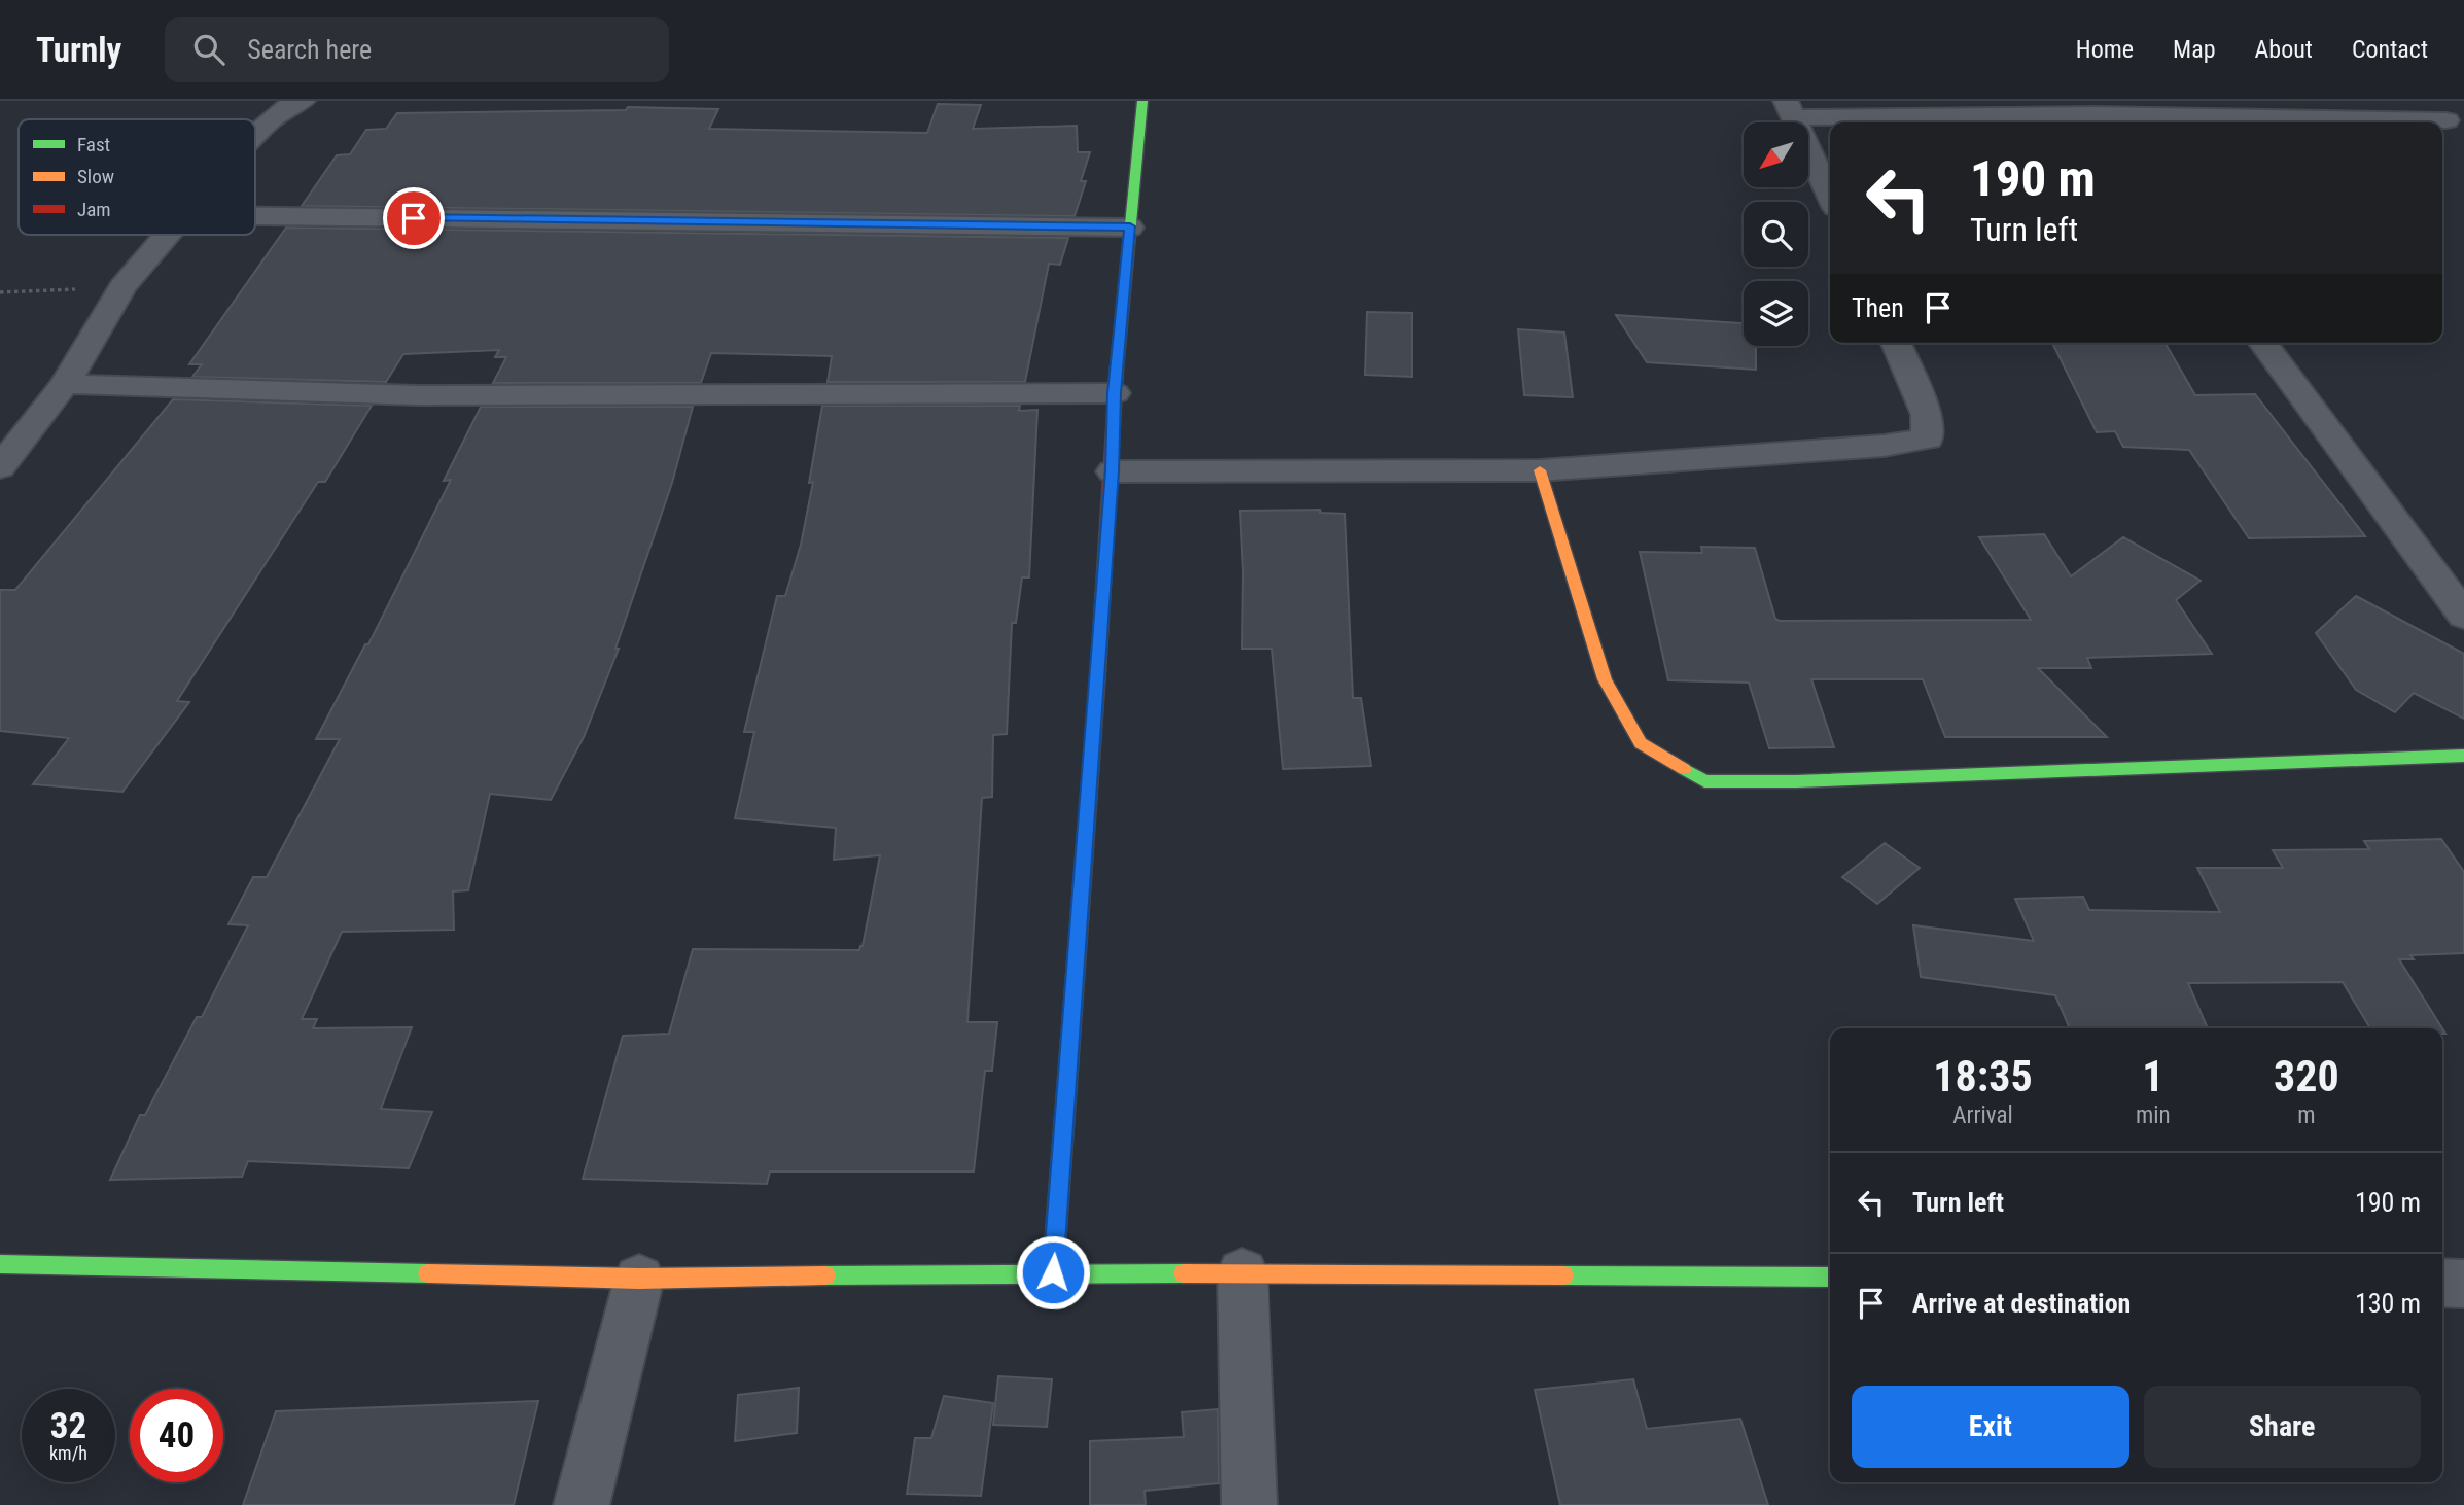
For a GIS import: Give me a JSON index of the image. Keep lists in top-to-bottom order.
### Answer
{
  "legend": ["Fast", "Slow", "Jam"],
  "north": "bottom left",
  "page": {
    "header": "Turnly",
    "search": "Search here",
    "nav": [
      "Home",
      "Map",
      "About",
      "Contact"
    ],
    "turn": ["190 m", "Turn left"],
    "then": "Then",
    "eta": [
      "18:35",
      "Arrival",
      "1",
      "min",
      "320",
      "m"
    ],
    "list": [
      {
        "name": "Turn left",
        "value": "190 m"
      },
      {
        "name": "Arrive at destination",
        "value": "130 m"
      }
    ],
    "buttons": ["Exit", "Share"],
    "speed": "32 km/h",
    "limit": "40"
  }
}
